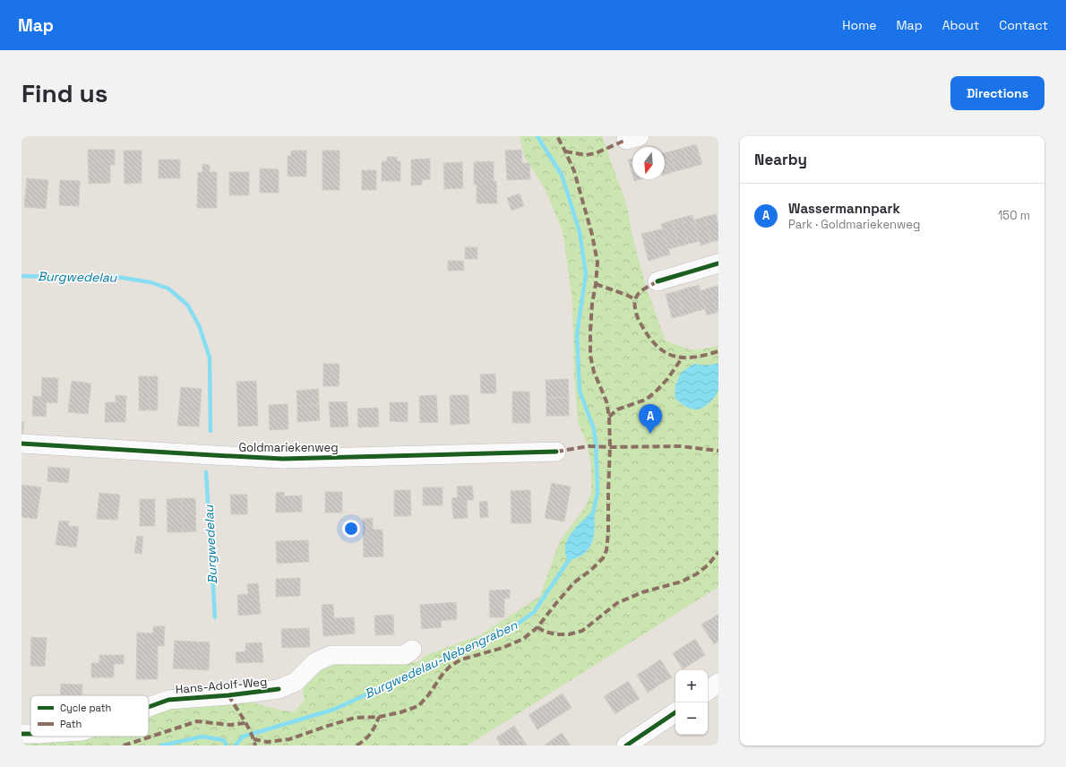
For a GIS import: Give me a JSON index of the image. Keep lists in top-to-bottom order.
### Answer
{
  "streets": {
    "street": ["Goldmariekenweg", "Hans-Adolf-Weg"]
  },
  "water": ["Burgwedelau", "Burgwedelau-Nebengraben"],
  "legend": ["Cycle path", "Path"],
  "north": "bottom",
  "page": {
    "header": "Map",
    "nav": [
      "Home",
      "Map",
      "About",
      "Contact"
    ],
    "buttons": "Directions",
    "title": "Find us",
    "heading": "Nearby",
    "list": [
      {
        "mark": "A",
        "name": "Wassermannpark",
        "note": "Park · Goldmariekenweg",
        "value": "150 m"
      }
    ],
    "pins": "A",
    "map_buttons": ["+", "−"]
  }
}
